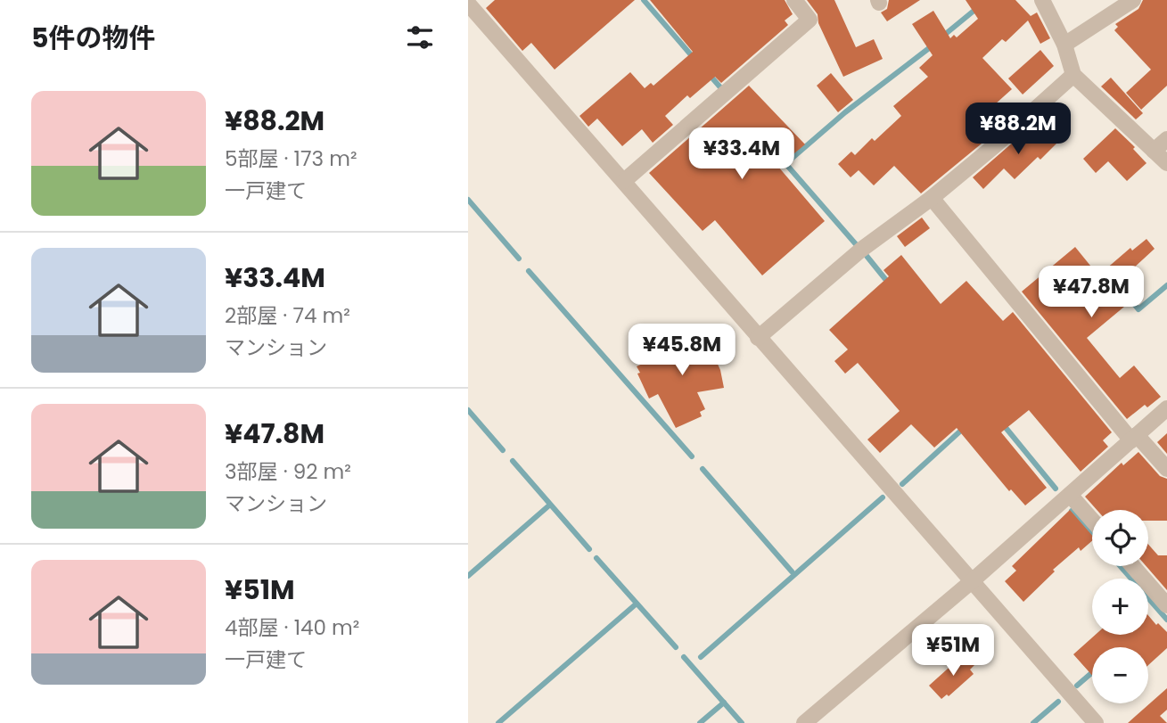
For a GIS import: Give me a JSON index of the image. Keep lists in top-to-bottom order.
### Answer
{
  "page": {
    "heading": "5件の物件",
    "list": [
      {
        "name": "¥88.2M",
        "note": "5部屋 · 173 m² · 一戸建て"
      },
      {
        "name": "¥33.4M",
        "note": "2部屋 · 74 m² · マンション"
      },
      {
        "name": "¥47.8M",
        "note": "3部屋 · 92 m² · マンション"
      },
      {
        "name": "¥51M",
        "note": "4部屋 · 140 m² · 一戸建て"
      }
    ],
    "price": [
      "¥88.2M",
      "¥33.4M",
      "¥47.8M",
      "¥45.8M",
      "¥51M"
    ],
    "map_buttons": ["+", "−"]
  }
}
